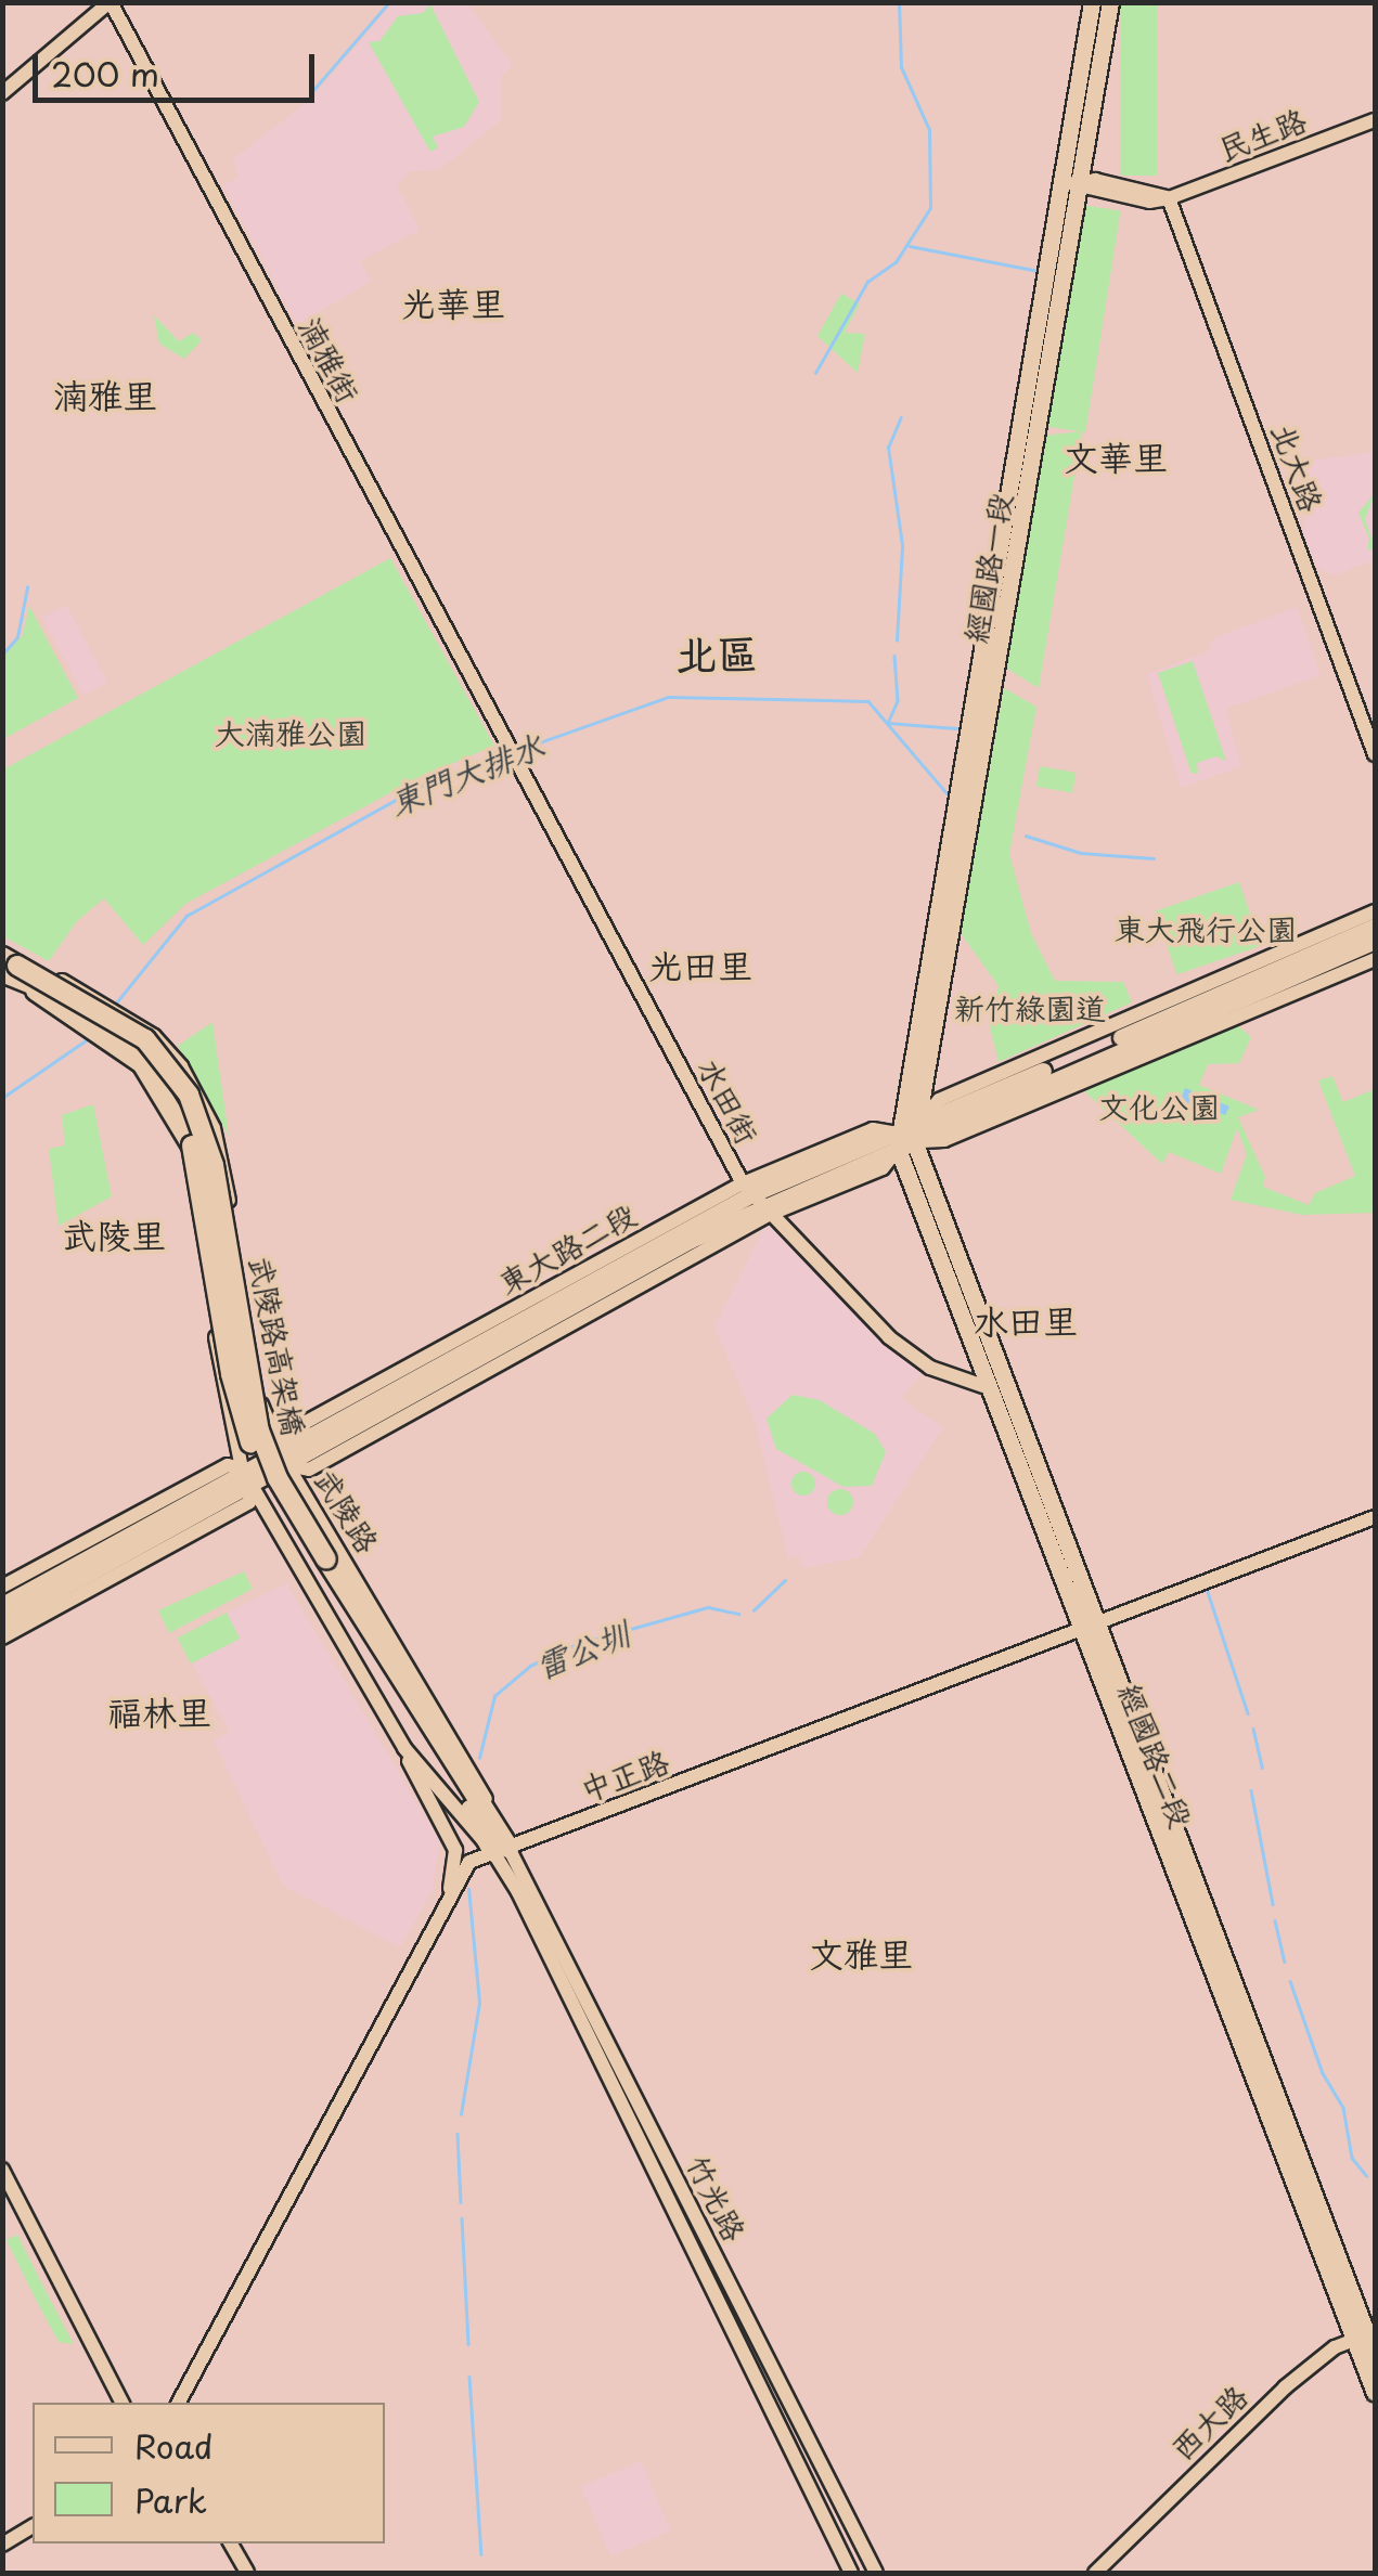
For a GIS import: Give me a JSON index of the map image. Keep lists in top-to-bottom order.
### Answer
{
  "streets": {
    "highway": ["武陵路高架橋"],
    "main road": ["經國路一段", "東大路二段", "經國路二段"],
    "street": [
      "民生路",
      "湳雅街",
      "北大路",
      "水田街",
      "武陵路",
      "中正路",
      "竹光路",
      "西大路"
    ]
  },
  "crossings": [
    ["民生路", "北大路"],
    ["湳雅街", "水田街"],
    ["經國路一段", "東大路二段"],
    ["經國路一段", "經國路二段"],
    ["水田街", "東大路二段"],
    ["水田街", "經國路二段"],
    ["東大路二段", "武陵路"],
    ["東大路二段", "經國路二段"],
    ["武陵路高架橋", "武陵路"],
    ["武陵路高架橋", "中正路"],
    ["武陵路高架橋", "竹光路"],
    ["武陵路", "中正路"],
    ["武陵路", "竹光路"],
    ["經國路二段", "中正路"],
    ["經國路二段", "西大路"],
    ["中正路", "竹光路"]
  ],
  "districts": [
    "光華里",
    "湳雅里",
    "文華里",
    "北區",
    "光田里",
    "武陵里",
    "水田里",
    "福林里",
    "文雅里"
  ],
  "water": ["東門大排水", "雷公圳"],
  "parks": [
    "大湳雅公園",
    "東大飛行公園",
    "新竹綠園道",
    "文化公園"
  ],
  "legend": ["Road", "Park"],
  "scale_bar": "200 m"
}
